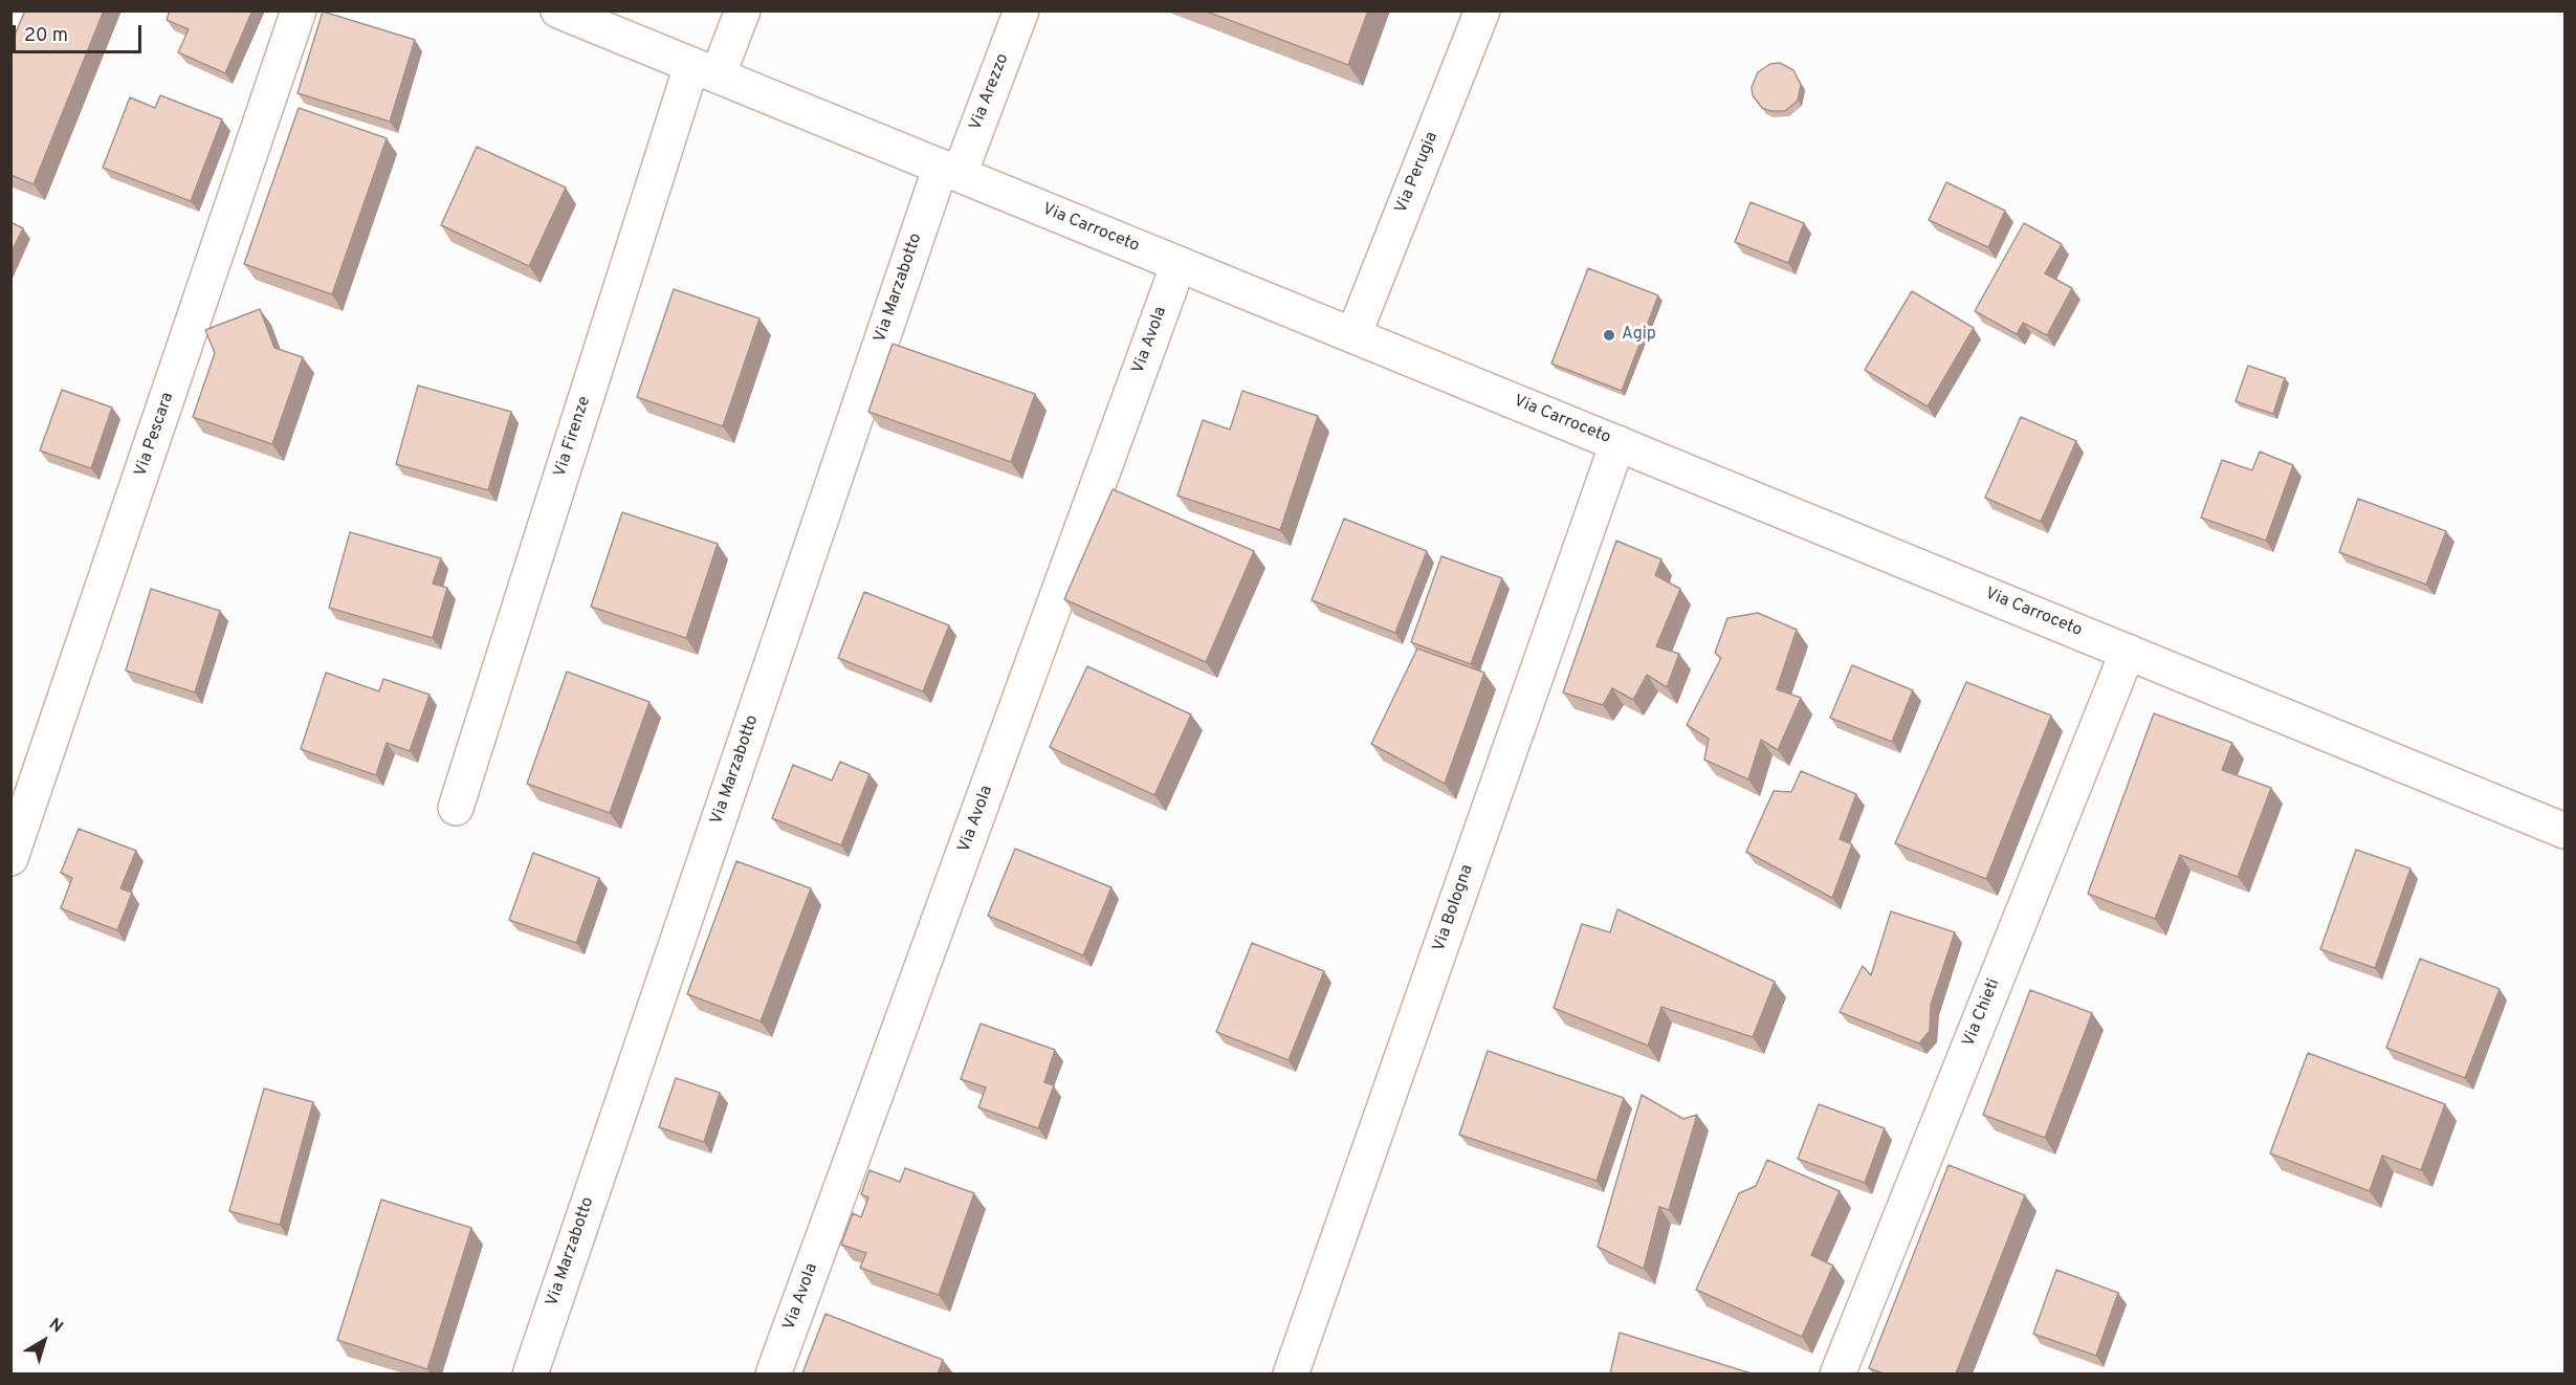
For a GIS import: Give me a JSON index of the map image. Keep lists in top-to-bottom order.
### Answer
{
  "streets": {
    "street": [
      "Via Arezzo",
      "Via Perugia",
      "Via Carroceto",
      "Via Marzabotto",
      "Via Avola",
      "Via Pescara",
      "Via Firenze",
      "Via Bologna",
      "Via Chieti"
    ]
  },
  "crossings": [
    ["Via Arezzo", "Via Carroceto"],
    ["Via Arezzo", "Via Marzabotto"],
    ["Via Perugia", "Via Carroceto"],
    ["Via Carroceto", "Via Marzabotto"],
    ["Via Carroceto", "Via Avola"],
    ["Via Carroceto", "Via Firenze"],
    ["Via Carroceto", "Via Bologna"],
    ["Via Carroceto", "Via Chieti"]
  ],
  "places": ["Agip"],
  "scale_bar": "20 m",
  "north": "top right"
}
